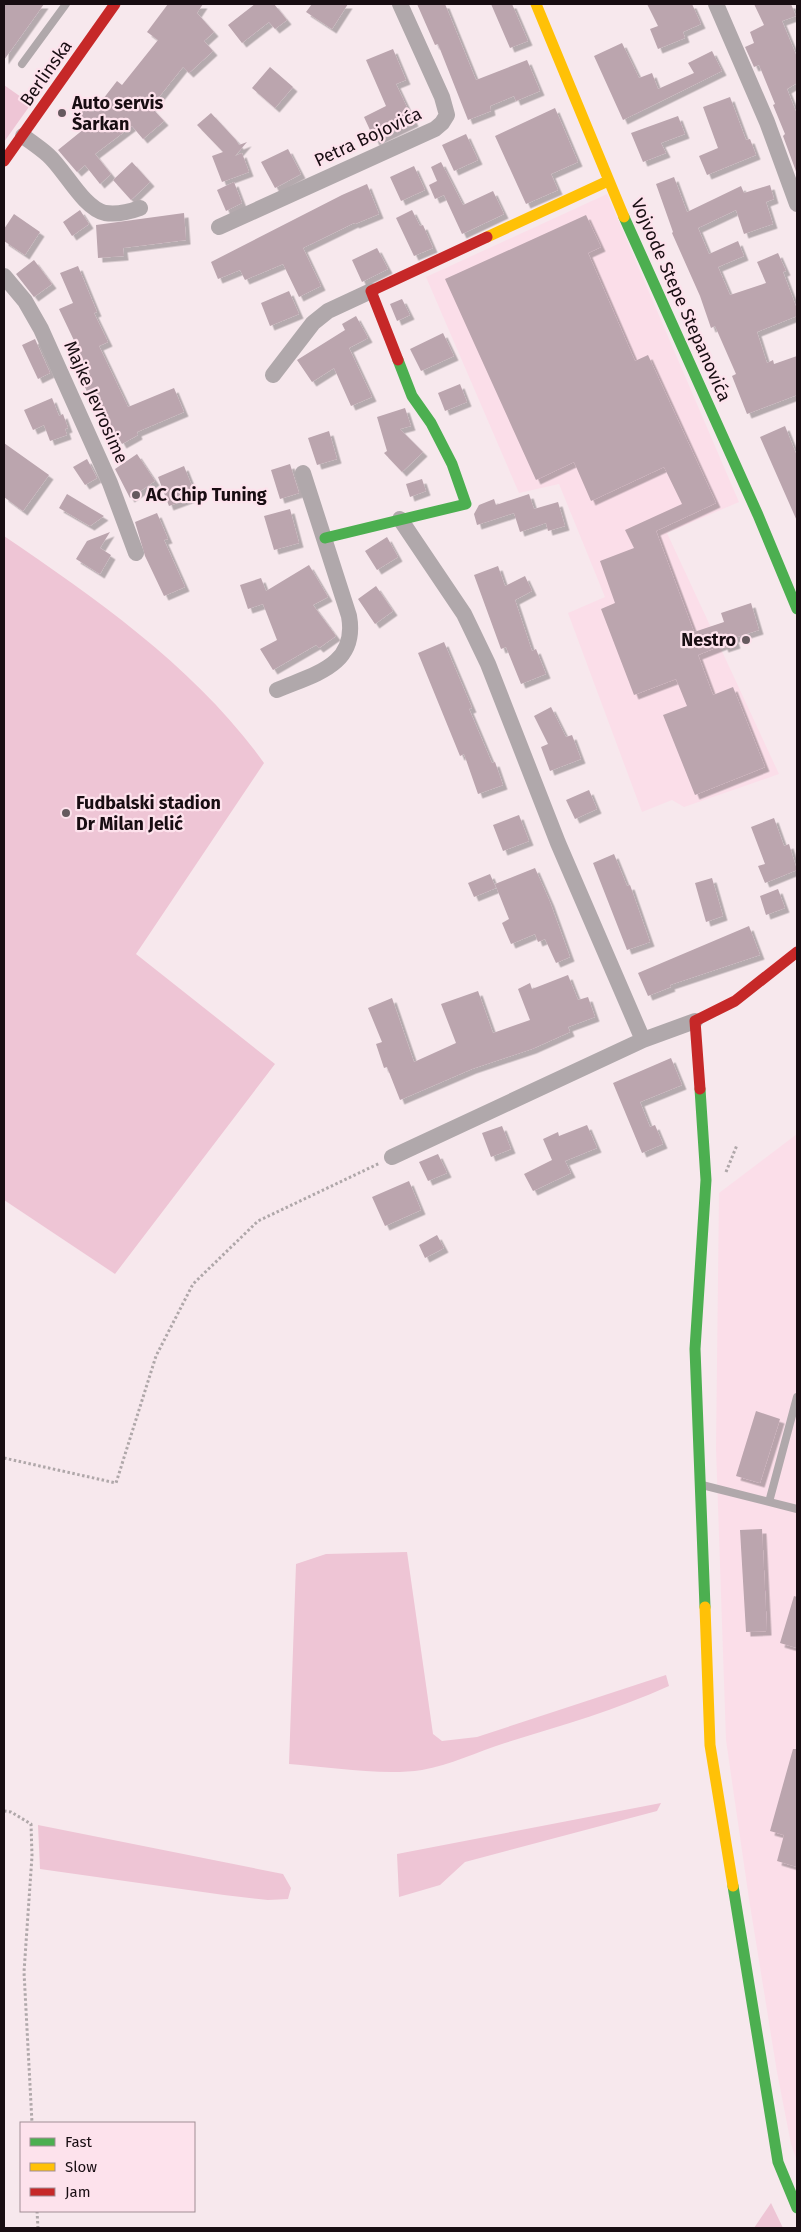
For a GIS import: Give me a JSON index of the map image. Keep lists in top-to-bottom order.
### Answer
{
  "streets": {
    "street": [
      "Berlinska",
      "Petra Bojovića",
      "Vojvode Stepe Stepanovića",
      "Majke Jevrosime"
    ]
  },
  "places": [
    "Auto servis Šarkan",
    "AC Chip Tuning",
    "Nestro",
    "Fudbalski stadion Dr Milan Jelić"
  ],
  "legend": ["Fast", "Slow", "Jam"]
}
